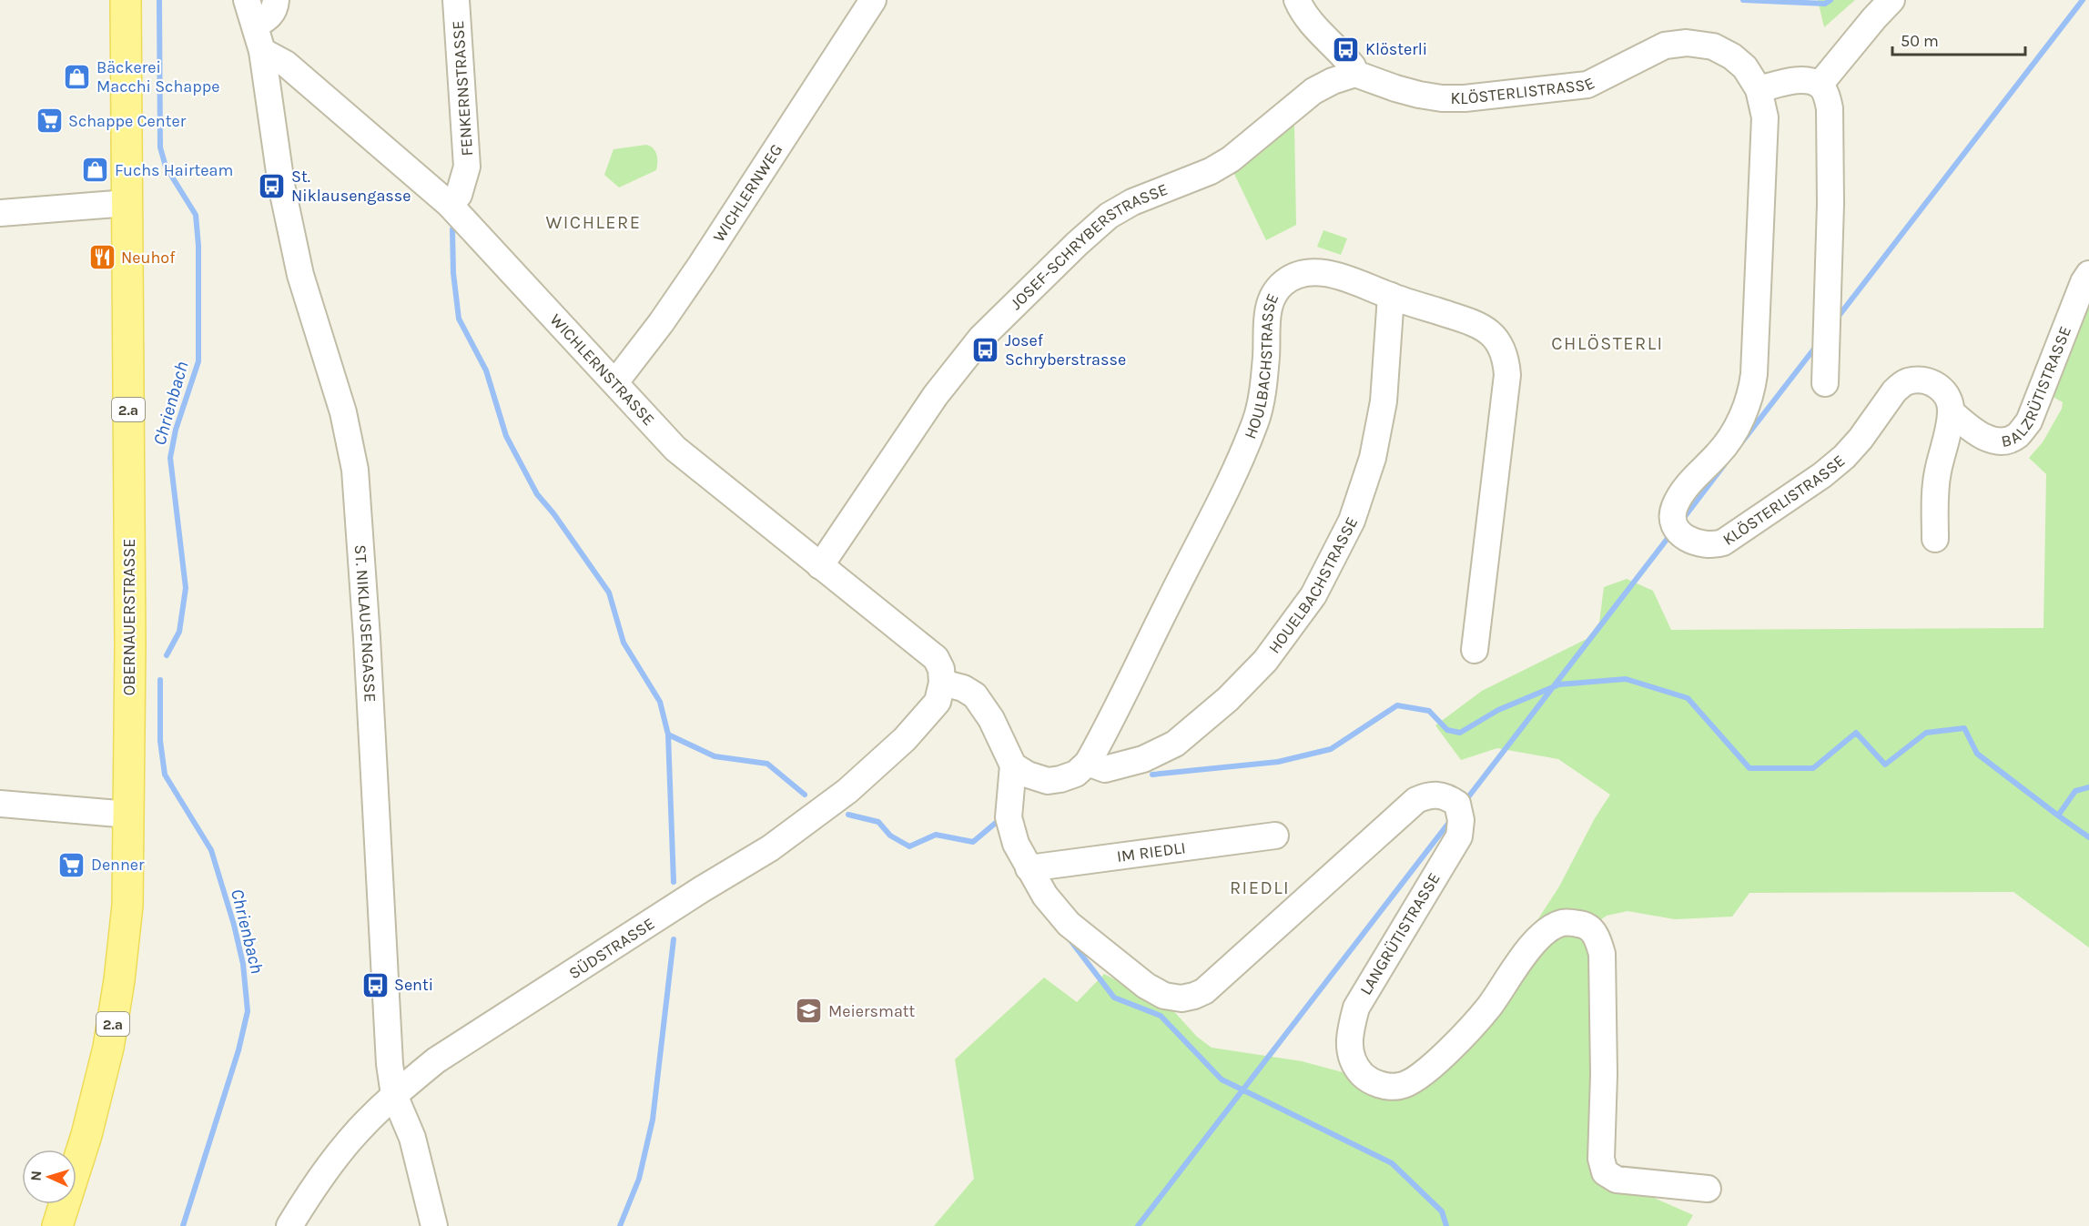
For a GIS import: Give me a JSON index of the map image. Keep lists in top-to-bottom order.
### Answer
{
  "streets": {
    "main road": ["2.a", "OBERNAUERSTRASSE"],
    "street": [
      "FENKERNSTRASSE",
      "KLÖSTERLISTRASSE",
      "WICHLERNWEG",
      "JOSEF-SCHRYBERSTRASSE",
      "HOULBACHSTRASSE",
      "WICHLERNSTRASSE",
      "BALZRÜTISTRASSE",
      "HOUELBACHSTRASSE",
      "ST. NIKLAUSENGASSE",
      "IM RIEDLI",
      "LANGRÜTISTRASSE",
      "SÜDSTRASSE"
    ]
  },
  "crossings": [
    ["FENKERNSTRASSE", "WICHLERNSTRASSE"],
    ["KLÖSTERLISTRASSE", "JOSEF-SCHRYBERSTRASSE"],
    ["KLÖSTERLISTRASSE", "BALZRÜTISTRASSE"],
    ["WICHLERNWEG", "WICHLERNSTRASSE"],
    ["JOSEF-SCHRYBERSTRASSE", "WICHLERNSTRASSE"],
    ["HOULBACHSTRASSE", "HOUELBACHSTRASSE"],
    ["HOULBACHSTRASSE", "LANGRÜTISTRASSE"],
    ["WICHLERNSTRASSE", "ST. NIKLAUSENGASSE"],
    ["WICHLERNSTRASSE", "SÜDSTRASSE"],
    ["ST. NIKLAUSENGASSE", "SÜDSTRASSE"],
    ["IM RIEDLI", "LANGRÜTISTRASSE"]
  ],
  "districts": ["WICHLERE", "CHLÖSTERLI", "RIEDLI"],
  "water": ["Chrienbach"],
  "places": {
    "bus stop": [
      "Klösterli",
      "St. Niklausengasse",
      "Josef Schryberstrasse",
      "Senti"
    ],
    "shop": ["Bäckerei Macchi Schappe", "Fuchs Hairteam"],
    "supermarket": ["Schappe Center", "Denner"],
    "restaurant": ["Neuhof"],
    "school or university": ["Meiersmatt"]
  },
  "scale_bar": "50 m",
  "north": "left"
}
